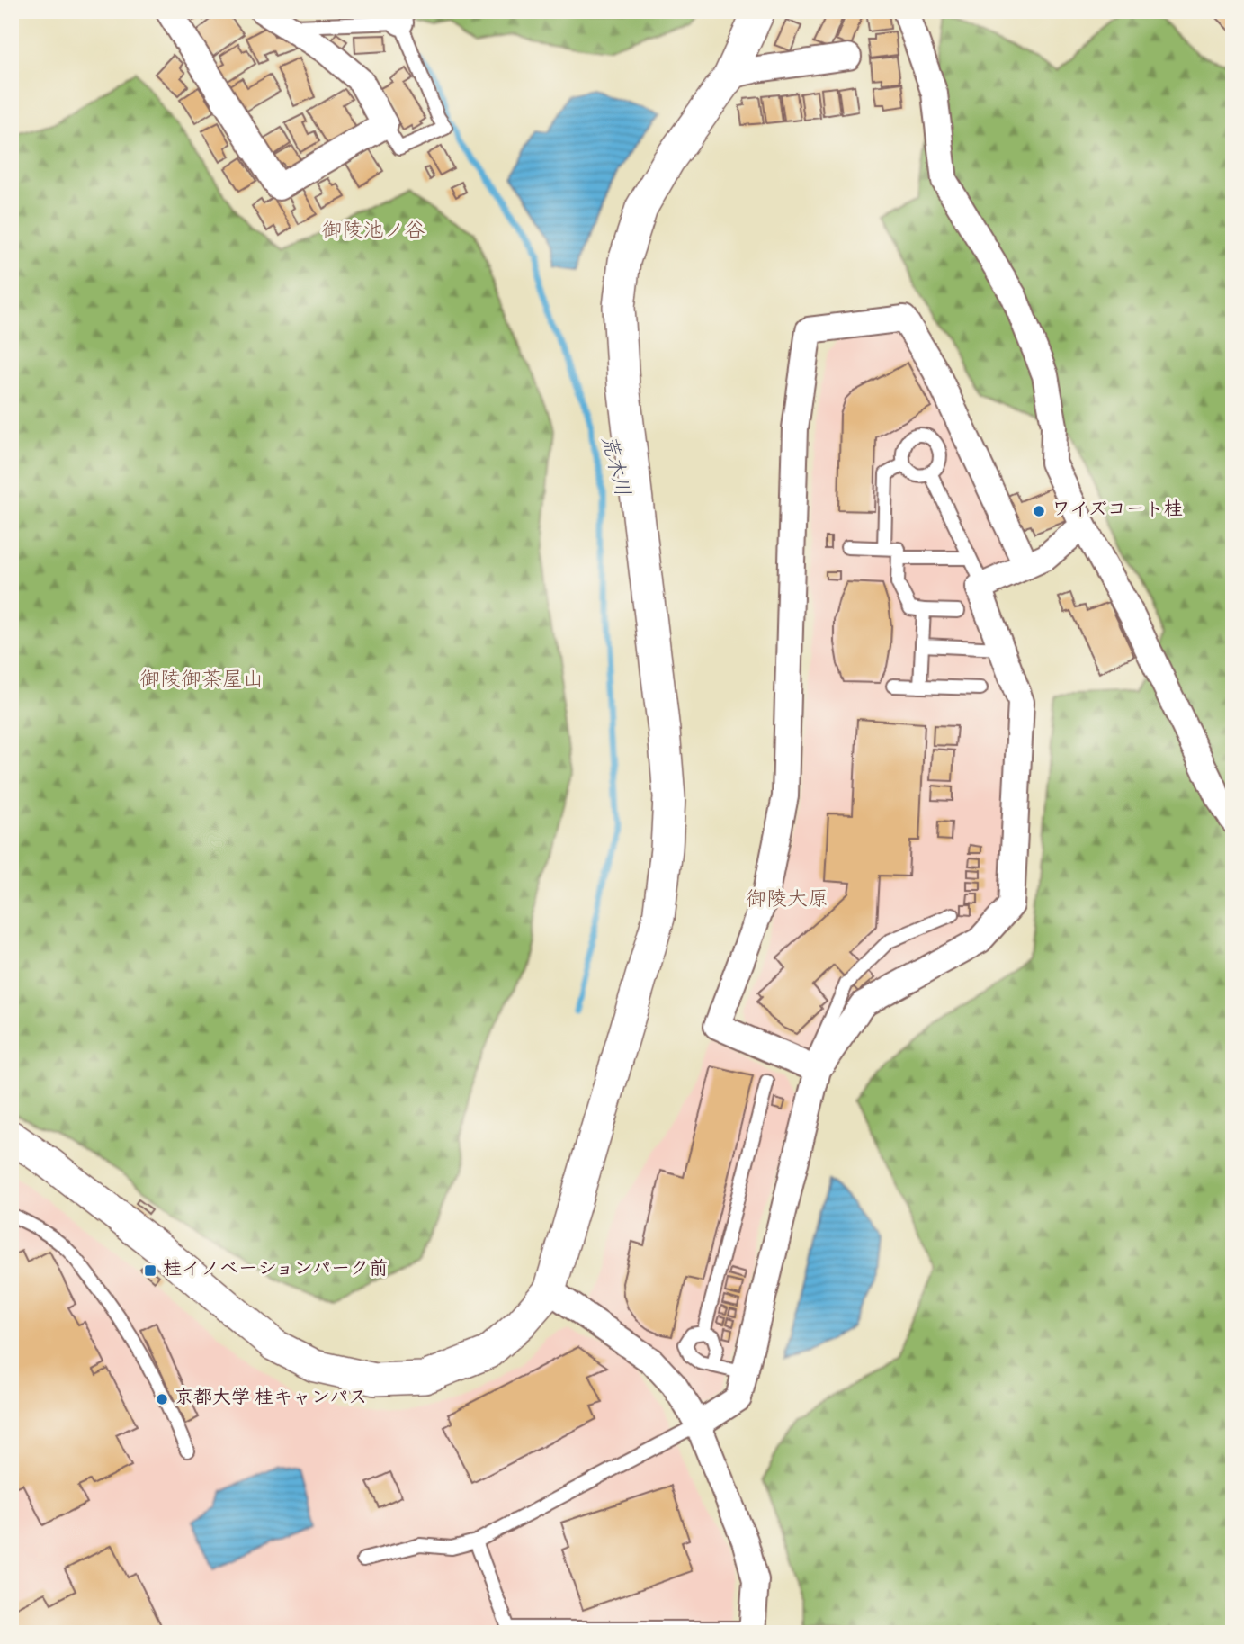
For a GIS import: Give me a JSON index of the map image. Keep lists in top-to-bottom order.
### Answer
{
  "districts": ["御陵池ノ谷", "御陵御茶屋山", "御陵大原"],
  "water": ["荒木川"],
  "places": {
    "other": ["ワイズコート桂", "京都大学 桂キャンパス"],
    "transit": ["桂イノベーションパーク前"]
  }
}
